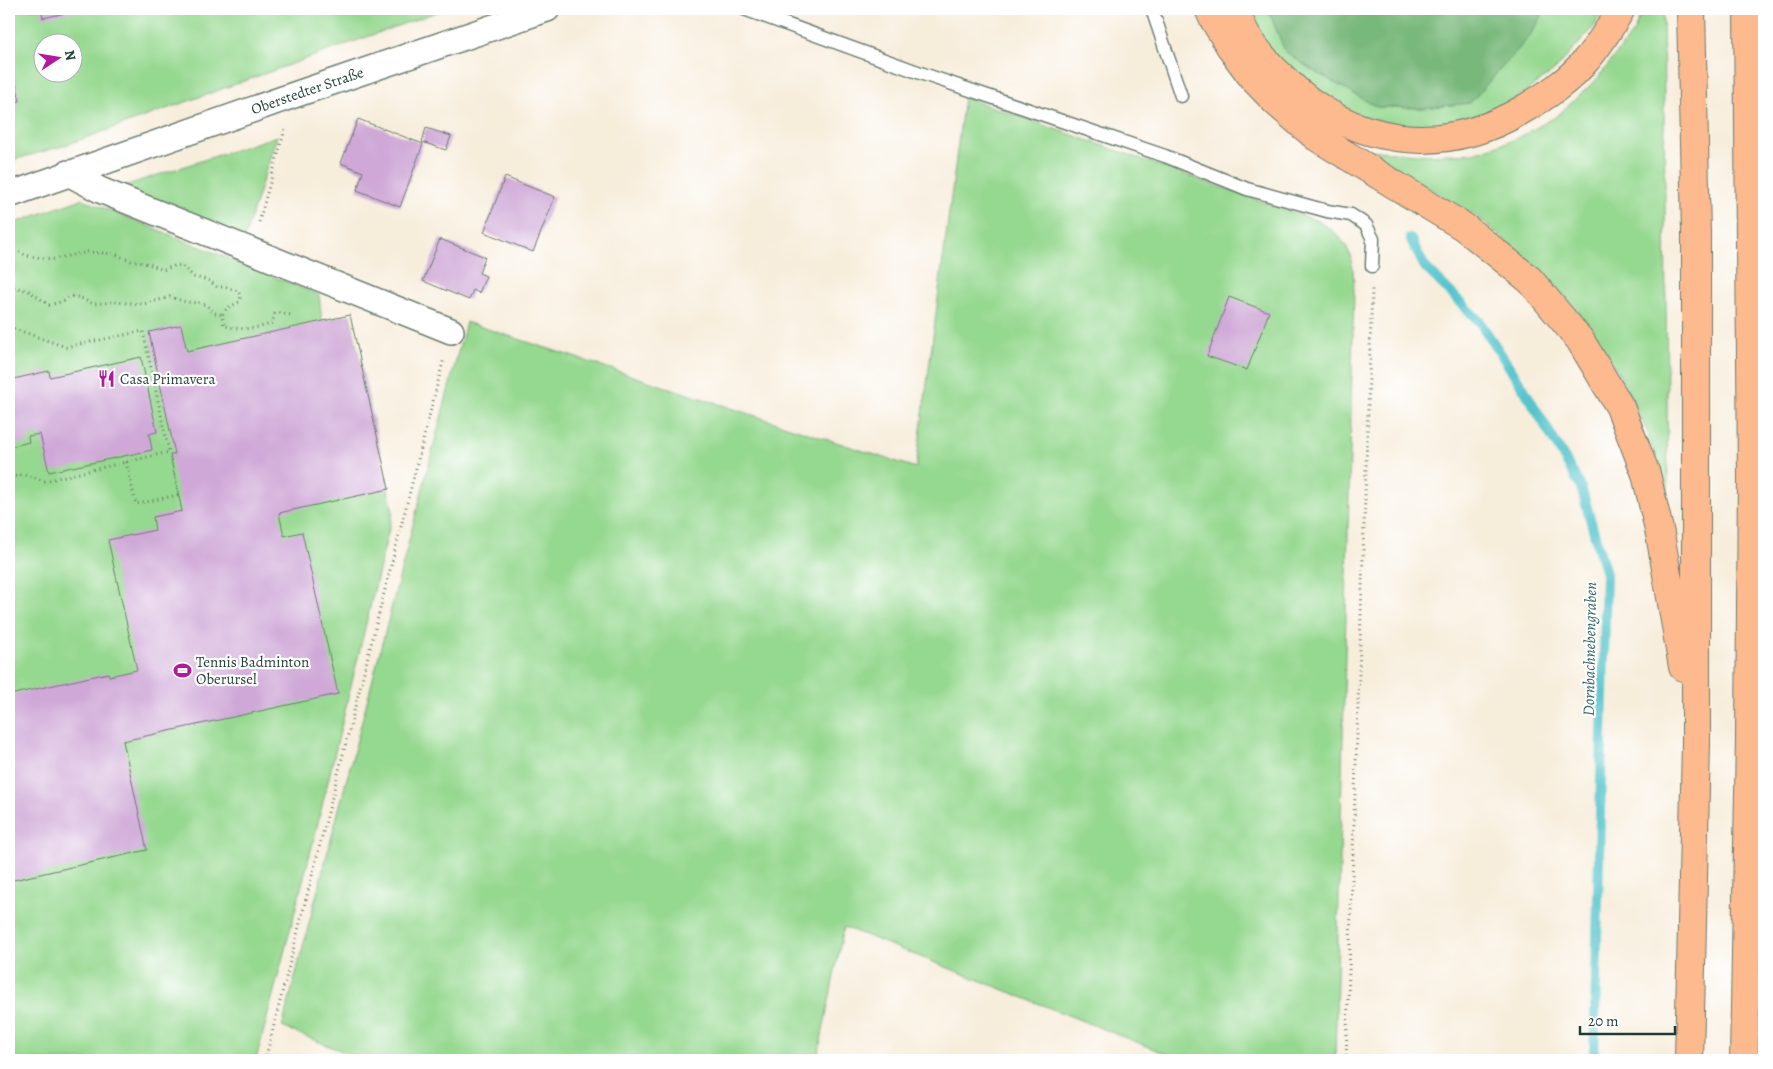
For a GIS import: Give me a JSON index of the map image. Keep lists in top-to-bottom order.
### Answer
{
  "streets": {
    "street": ["Oberstedter Straße"]
  },
  "water": ["Dornbachnebengraben"],
  "places": {
    "restaurant": ["Casa Primavera"],
    "sports": ["Tennis Badminton Oberursel"]
  },
  "scale_bar": "20 m",
  "north": "right"
}
